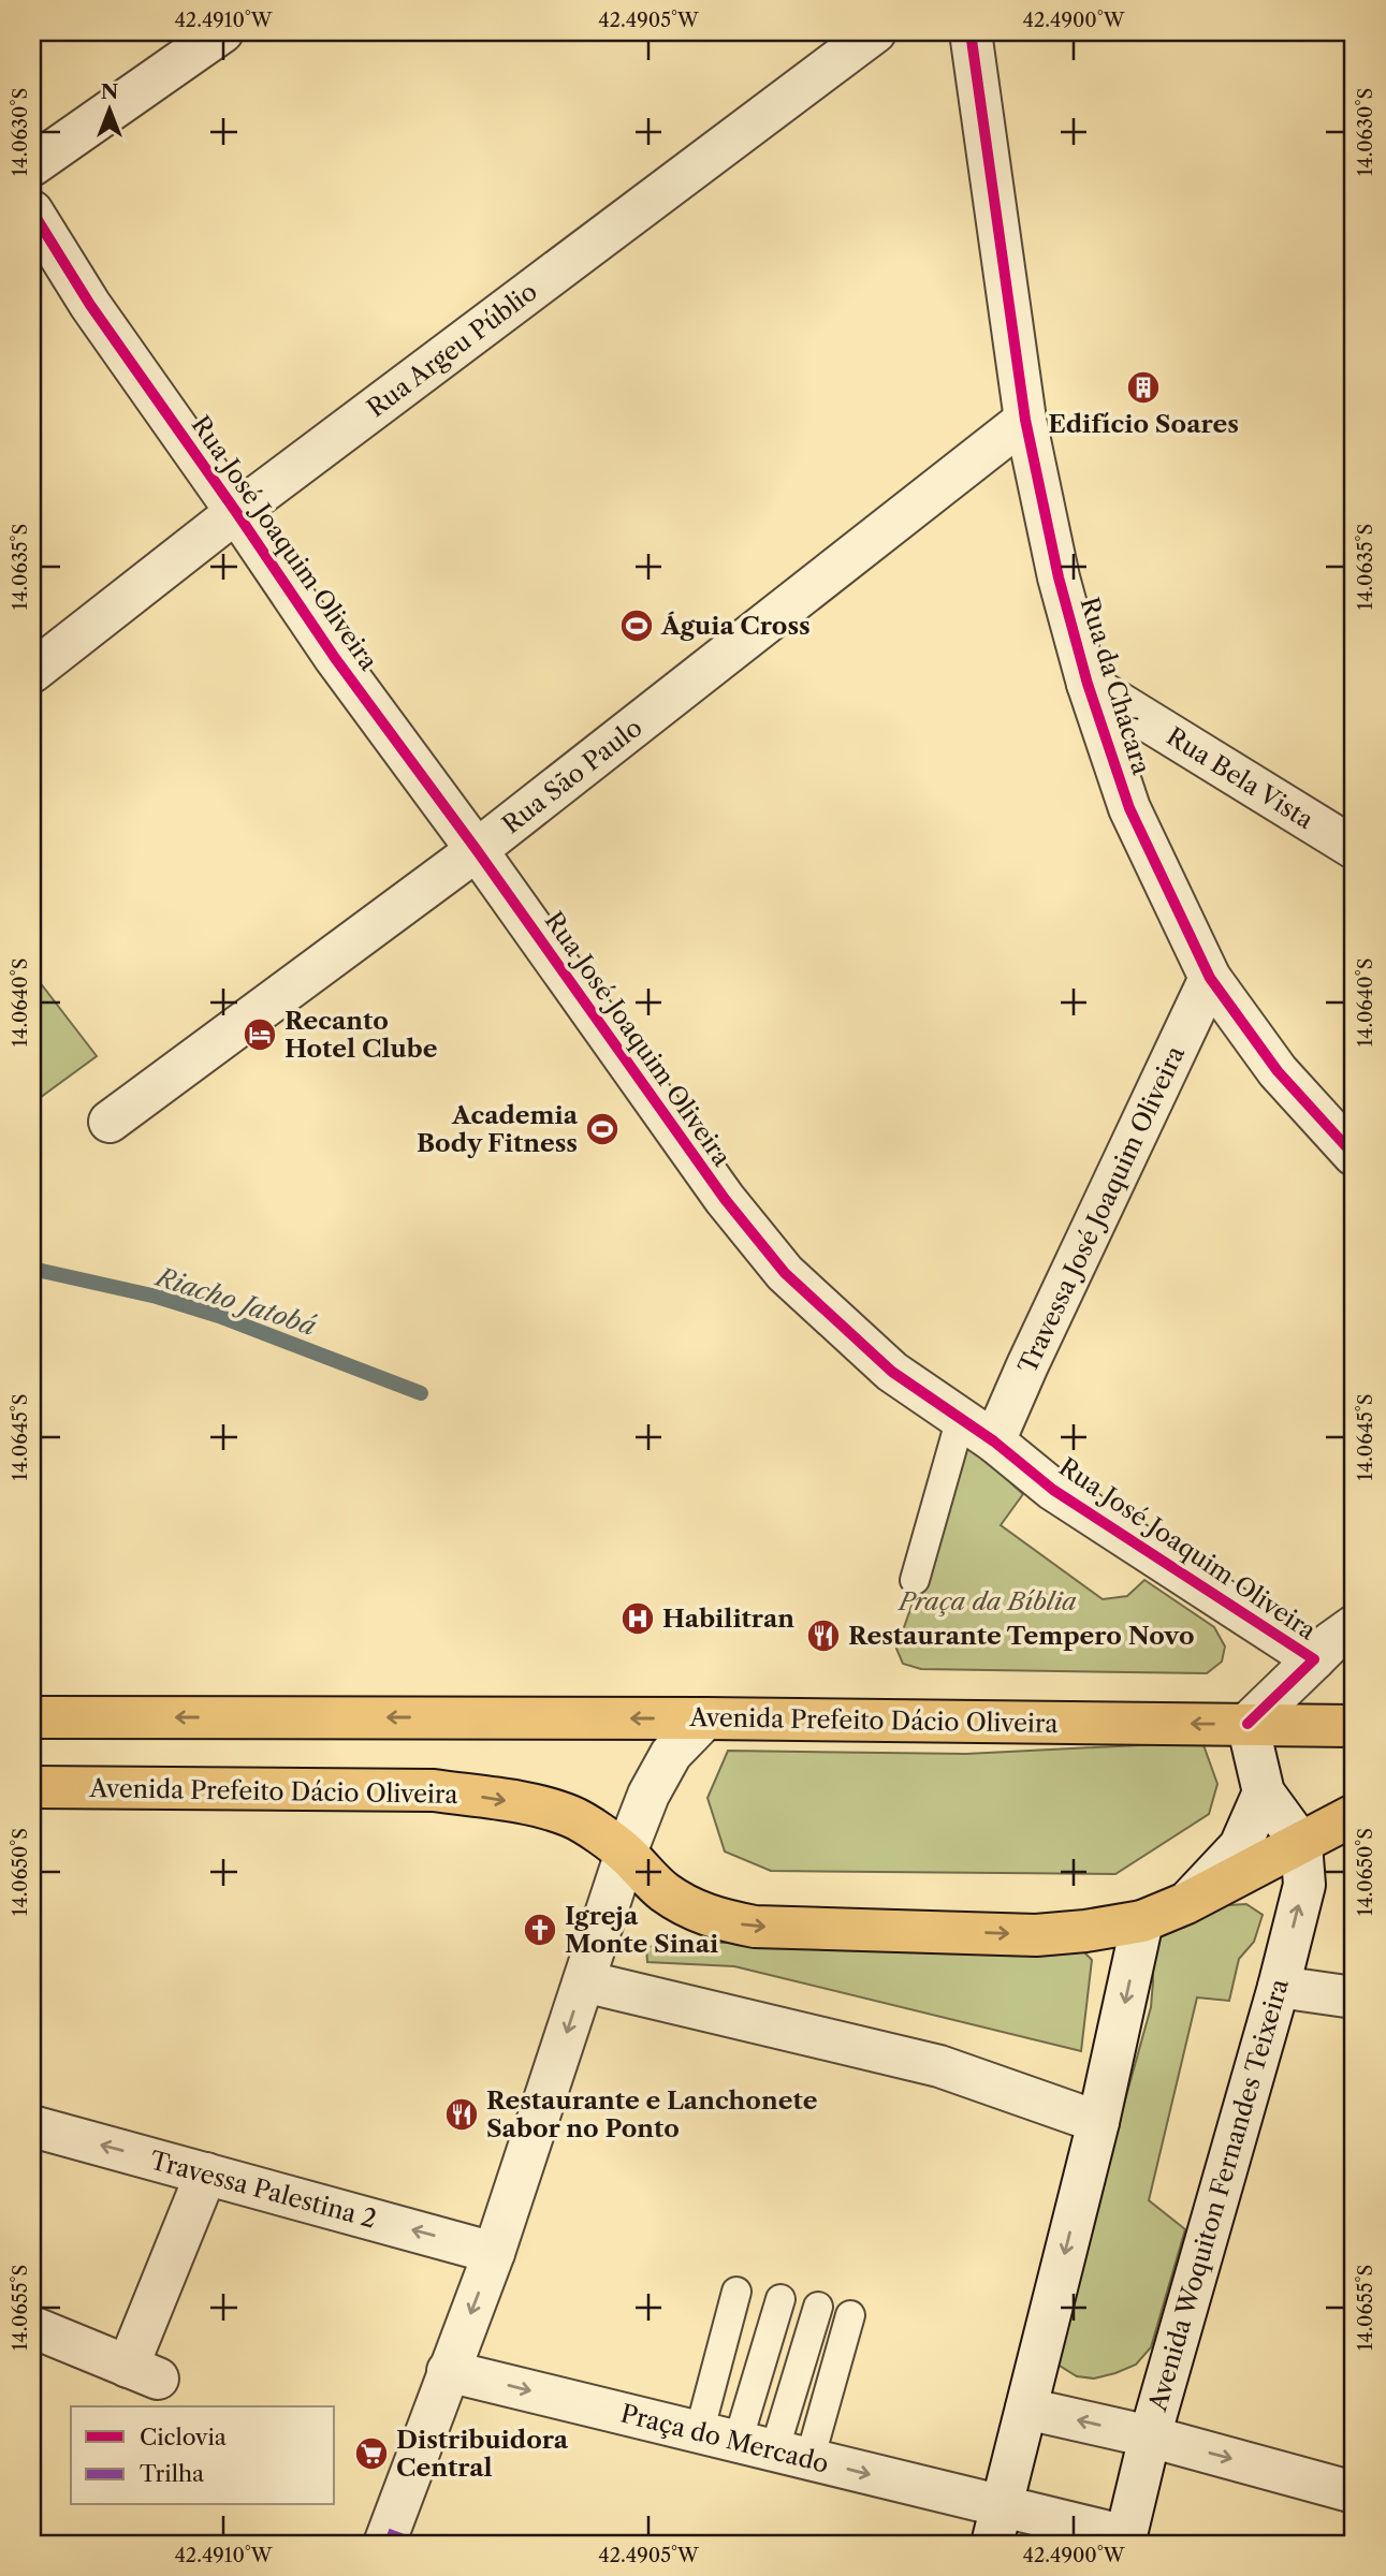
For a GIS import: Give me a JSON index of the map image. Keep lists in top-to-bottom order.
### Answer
{
  "streets": {
    "main road": ["Avenida Prefeito Dácio Oliveira"],
    "street": [
      "Rua Argeu Públio",
      "Rua José Joaquim Oliveira",
      "Rua da Chácara",
      "Rua São Paulo",
      "Rua Bela Vista",
      "Travessa José Joaquim Oliveira",
      "Travessa Palestina 2",
      "Avenida Woquiton Fernandes Teixeira",
      "Praça do Mercado"
    ]
  },
  "crossings": [
    ["Rua Argeu Públio", "Rua José Joaquim Oliveira"],
    ["Rua José Joaquim Oliveira", "Rua São Paulo"],
    ["Rua José Joaquim Oliveira", "Travessa José Joaquim Oliveira"],
    ["Rua José Joaquim Oliveira", "Avenida Prefeito Dácio Oliveira"],
    ["Rua da Chácara", "Rua São Paulo"],
    ["Rua da Chácara", "Rua Bela Vista"],
    ["Rua da Chácara", "Travessa José Joaquim Oliveira"],
    ["Avenida Prefeito Dácio Oliveira", "Avenida Woquiton Fernandes Teixeira"],
    ["Avenida Woquiton Fernandes Teixeira", "Praça do Mercado"]
  ],
  "one_way": ["Travessa Palestina 2", "Praça do Mercado"],
  "water": ["Riacho Jatobá"],
  "parks": ["Praça da Bíblia"],
  "places": {
    "building": ["Edifício Soares"],
    "sports": ["Águia Cross", "Academia Body Fitness"],
    "hotel": ["Recanto Hotel Clube"],
    "hospital": ["Habilitran"],
    "restaurant": ["Restaurante Tempero Novo", "Restaurante e Lanchonete Sabor no Ponto"],
    "church": ["Igreja Monte Sinai"],
    "supermarket": ["Distribuidora Central"]
  },
  "legend": ["Ciclovia", "Trilha"],
  "north": "top",
  "coordinates": [
    "42.4910°W",
    "42.4905°W",
    "42.4900°W",
    "14.0630°S",
    "14.0635°S",
    "14.0640°S",
    "14.0645°S",
    "14.0650°S",
    "14.0655°S"
  ]
}
